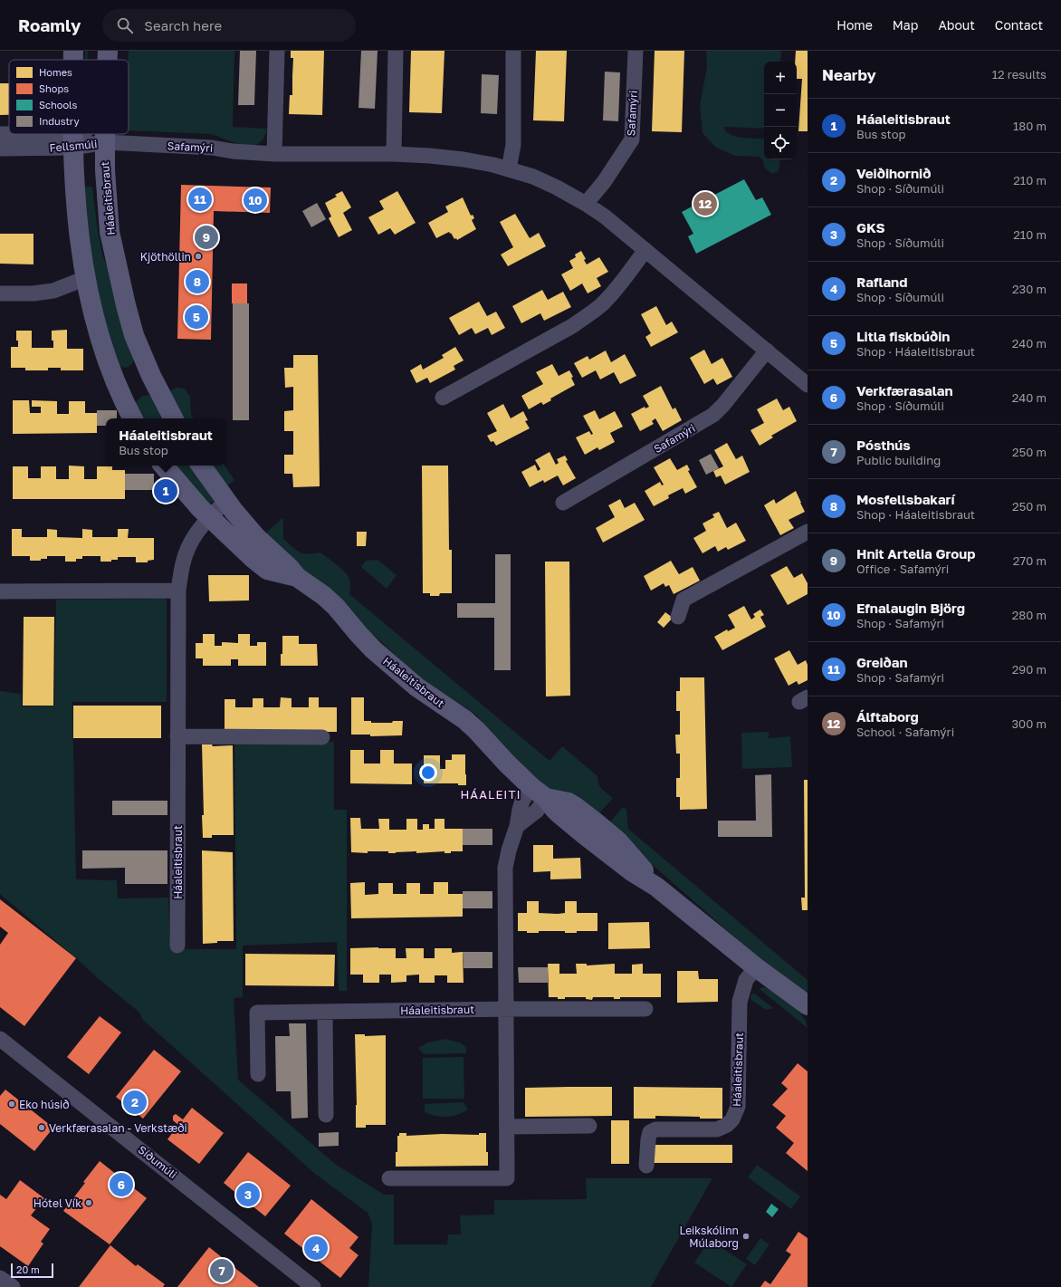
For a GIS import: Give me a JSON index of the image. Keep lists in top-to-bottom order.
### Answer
{
  "streets": {
    "street": [
      "Safamýri",
      "Fellsmúli",
      "Háaleitisbraut",
      "Síðumúli"
    ]
  },
  "crossings": [
    ["Safamýri", "Fellsmúli"],
    ["Safamýri", "Háaleitisbraut"],
    ["Fellsmúli", "Háaleitisbraut"]
  ],
  "districts": ["HÁALEITI"],
  "places": [
    "Kjöthöllin",
    "Eko húsið",
    "Verkfærasalan - Verkstæði",
    "Hótel Vík",
    "Leikskólinn Múlaborg"
  ],
  "legend": [
    "Homes",
    "Shops",
    "Schools",
    "Industry"
  ],
  "scale_bar": "20 m",
  "page": {
    "header": "Roamly",
    "search": "Search here",
    "nav": [
      "Home",
      "Map",
      "About",
      "Contact"
    ],
    "heading": ["Nearby", "12 results"],
    "map_buttons": ["+", "−"],
    "list": [
      {
        "mark": "1",
        "name": "Háaleitisbraut",
        "note": "Bus stop",
        "value": "180 m"
      },
      {
        "mark": "2",
        "name": "Veiðihornið",
        "note": "Shop · Síðumúli",
        "value": "210 m"
      },
      {
        "mark": "3",
        "name": "GKS",
        "note": "Shop · Síðumúli",
        "value": "210 m"
      },
      {
        "mark": "4",
        "name": "Rafland",
        "note": "Shop · Síðumúli",
        "value": "230 m"
      },
      {
        "mark": "5",
        "name": "Litla fiskbúðin",
        "note": "Shop · Háaleitisbraut",
        "value": "240 m"
      },
      {
        "mark": "6",
        "name": "Verkfærasalan",
        "note": "Shop · Síðumúli",
        "value": "240 m"
      },
      {
        "mark": "7",
        "name": "Pósthús",
        "note": "Public building",
        "value": "250 m"
      },
      {
        "mark": "8",
        "name": "Mosfellsbakarí",
        "note": "Shop · Háaleitisbraut",
        "value": "250 m"
      },
      {
        "mark": "9",
        "name": "Hnit Artelia Group",
        "note": "Office · Safamýri",
        "value": "270 m"
      },
      {
        "mark": "10",
        "name": "Efnalaugin Björg",
        "note": "Shop · Safamýri",
        "value": "280 m"
      },
      {
        "mark": "11",
        "name": "Greiðan",
        "note": "Shop · Safamýri",
        "value": "290 m"
      },
      {
        "mark": "12",
        "name": "Álftaborg",
        "note": "School · Safamýri",
        "value": "300 m"
      }
    ],
    "pins": [
      "11",
      "10",
      "12",
      "9",
      "8",
      "5",
      "1",
      "2",
      "6",
      "3",
      "4",
      "7"
    ],
    "popup": ["Háaleitisbraut", "Bus stop"],
    "scale": "20 m"
  }
}
